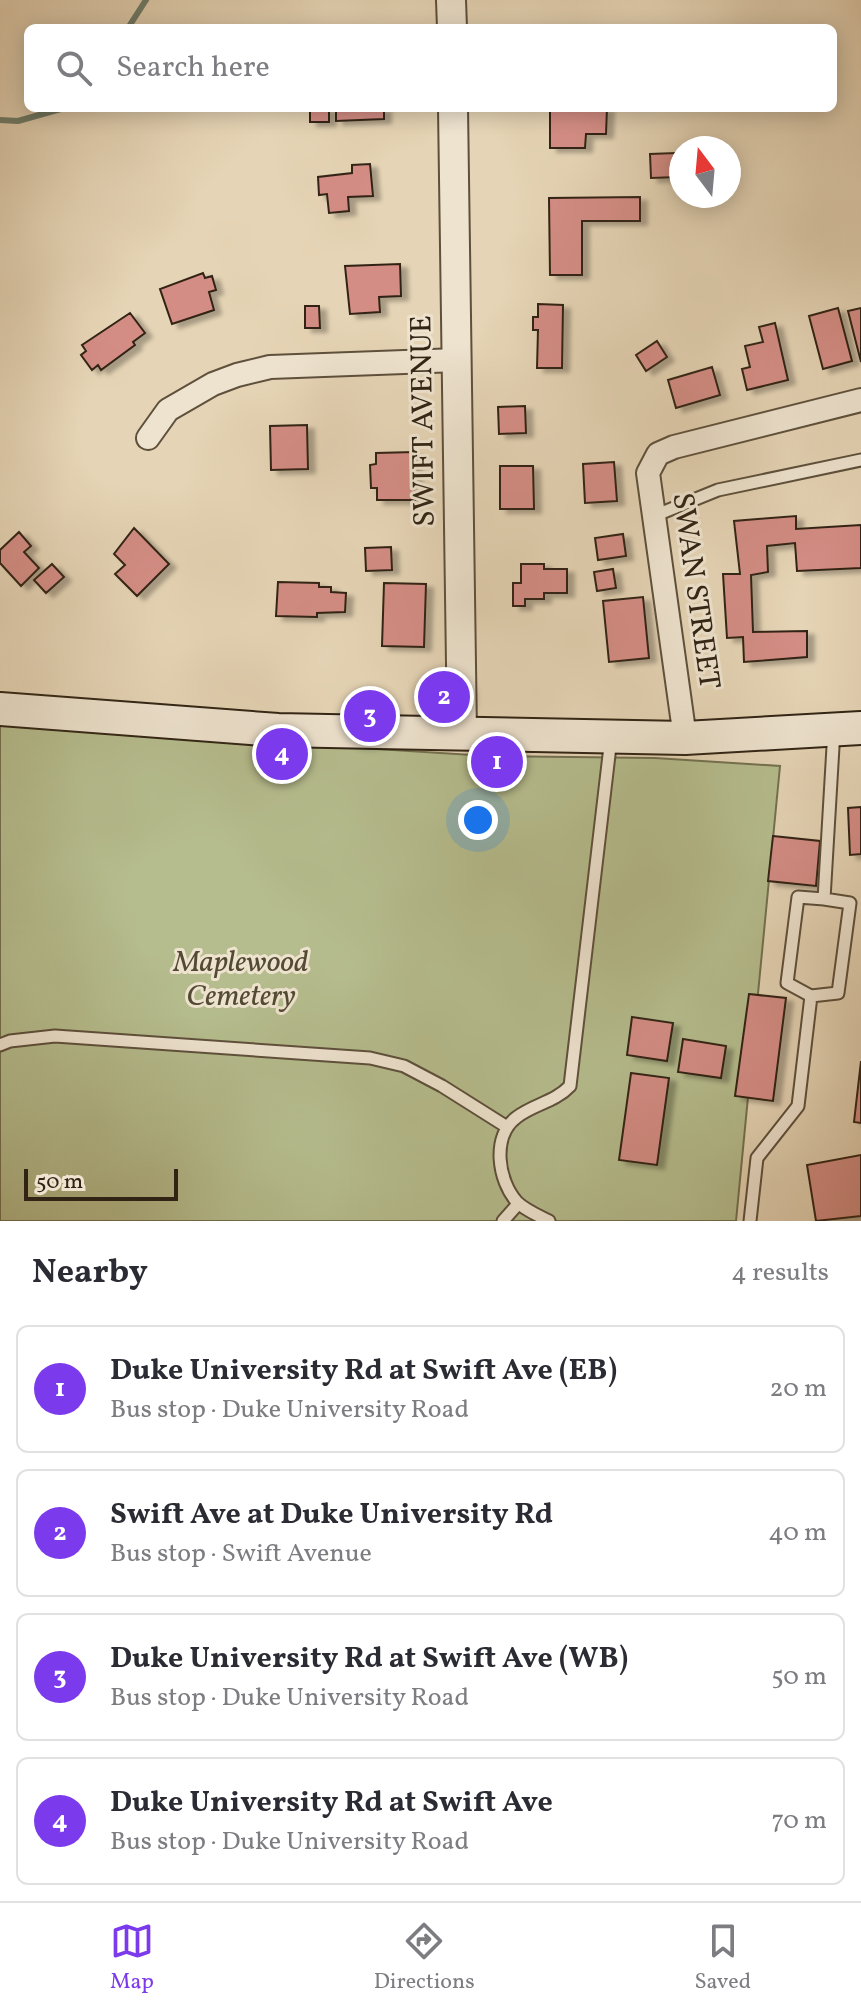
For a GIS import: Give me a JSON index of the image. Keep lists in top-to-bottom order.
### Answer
{
  "streets": {
    "street": ["SWIFT AVENUE", "SWAN STREET"]
  },
  "parks": ["Maplewood Cemetery"],
  "scale_bar": "50 m",
  "north": "top",
  "page": {
    "search": "Search here",
    "pins": [
      "2",
      "3",
      "4",
      "1"
    ],
    "scale": "50 m",
    "heading": ["Nearby", "4 results"],
    "list": [
      {
        "mark": "1",
        "name": "Duke University Rd at Swift Ave (EB)",
        "note": "Bus stop · Duke University Road",
        "value": "20 m"
      },
      {
        "mark": "2",
        "name": "Swift Ave at Duke University Rd",
        "note": "Bus stop · Swift Avenue",
        "value": "40 m"
      },
      {
        "mark": "3",
        "name": "Duke University Rd at Swift Ave (WB)",
        "note": "Bus stop · Duke University Road",
        "value": "50 m"
      },
      {
        "mark": "4",
        "name": "Duke University Rd at Swift Ave",
        "note": "Bus stop · Duke University Road",
        "value": "70 m"
      }
    ],
    "nav": ["Map", "Directions", "Saved"]
  }
}
